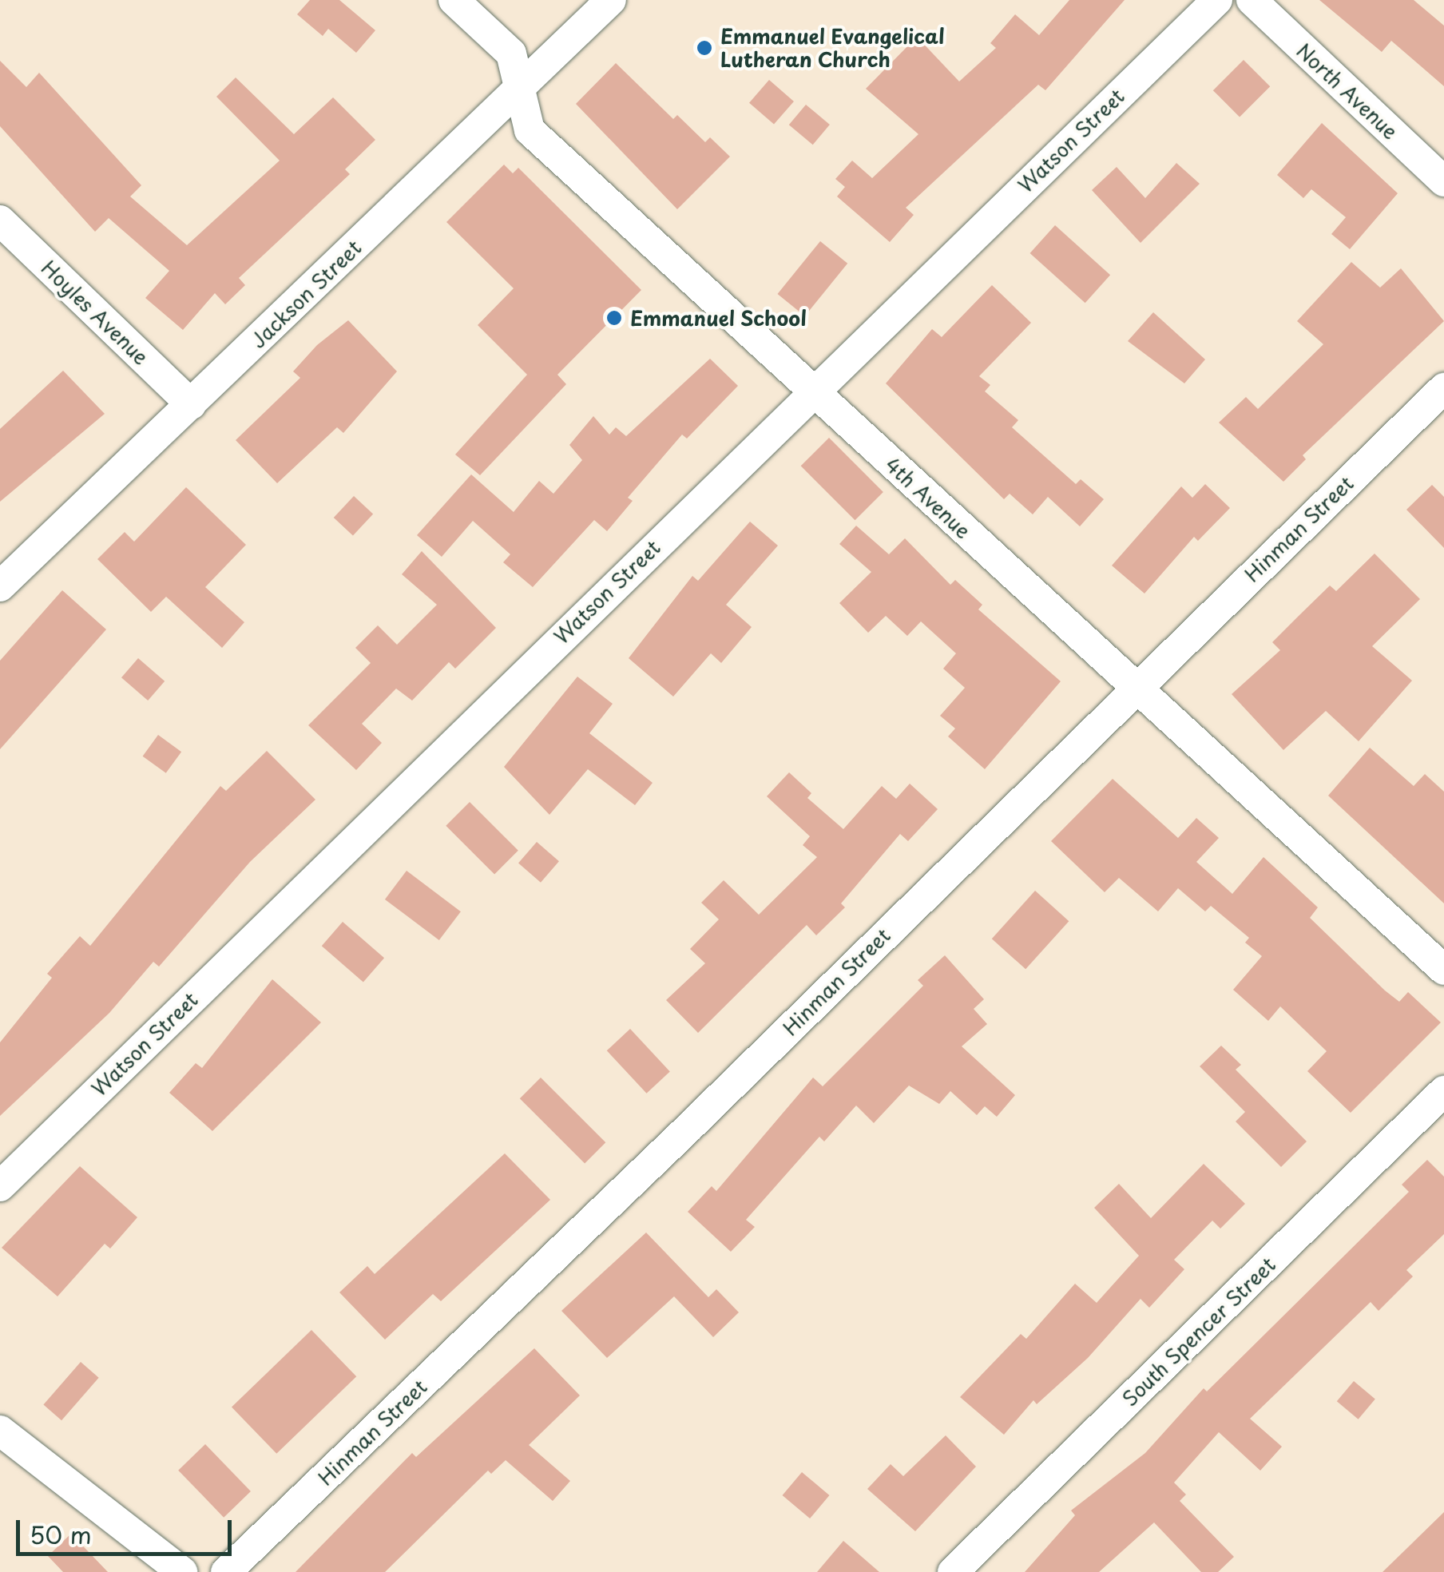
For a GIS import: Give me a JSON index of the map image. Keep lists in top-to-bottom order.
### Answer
{
  "streets": {
    "street": [
      "North Avenue",
      "Watson Street",
      "Jackson Street",
      "Hoyles Avenue",
      "4th Avenue",
      "Hinman Street",
      "South Spencer Street"
    ]
  },
  "crossings": [
    ["Watson Street", "4th Avenue"],
    ["Jackson Street", "Hoyles Avenue"],
    ["Jackson Street", "4th Avenue"],
    ["4th Avenue", "Hinman Street"]
  ],
  "places": ["Emmanuel Evangelical Lutheran Church", "Emmanuel School"],
  "scale_bar": "50 m"
}
